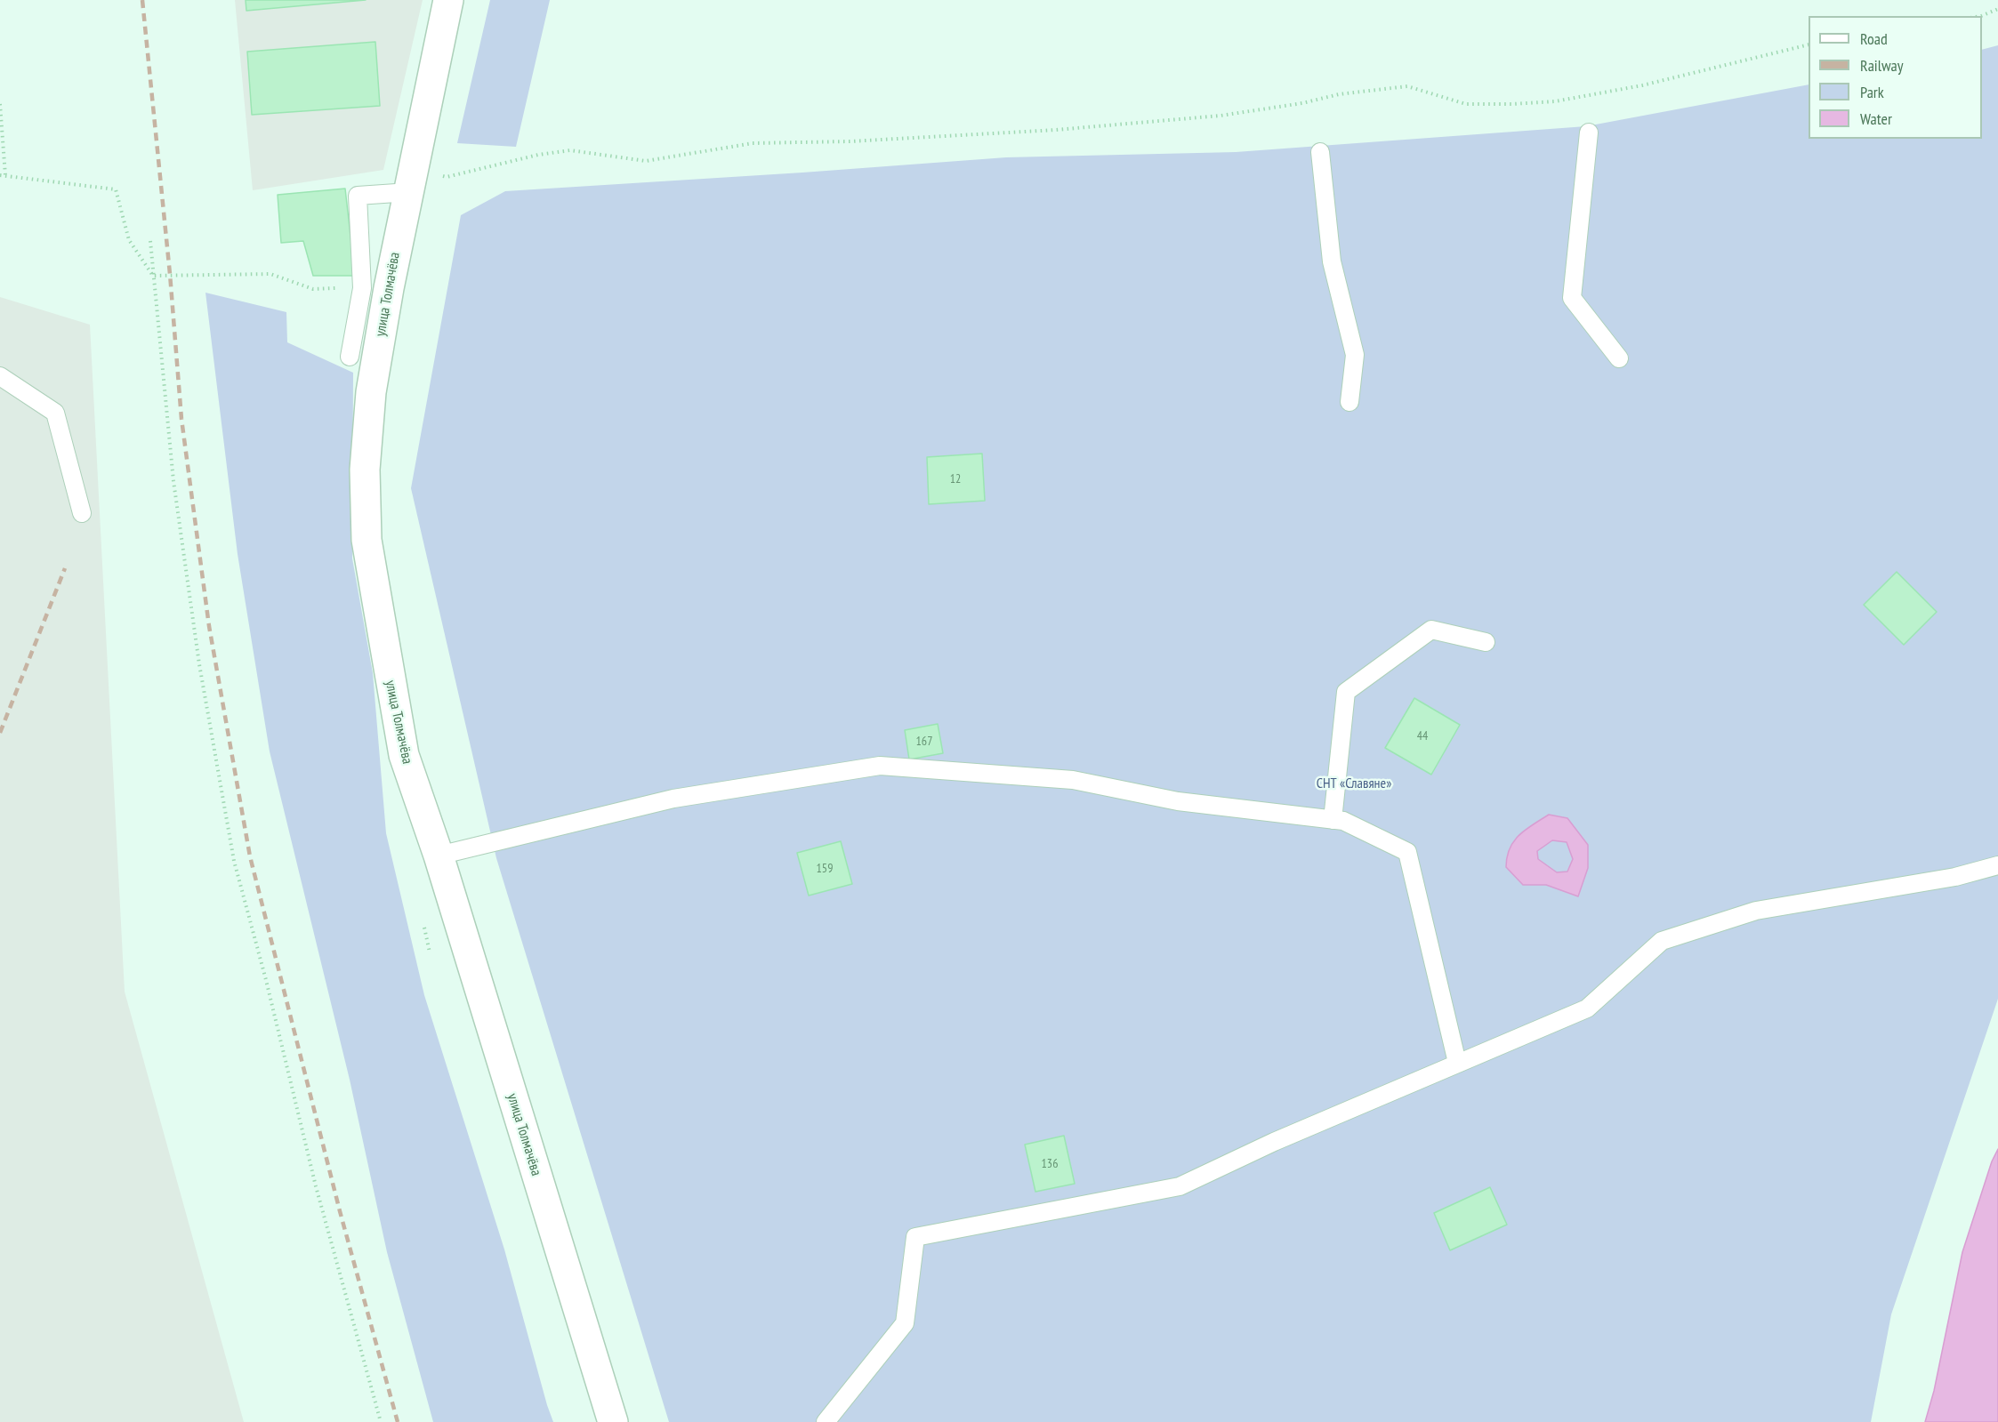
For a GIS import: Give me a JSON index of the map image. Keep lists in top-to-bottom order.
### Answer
{
  "streets": {
    "street": ["улица Толмачёва"]
  },
  "parks": ["СНТ «Славяне»"],
  "house_numbers": [
    "12",
    "44",
    "167",
    "159",
    "136"
  ],
  "legend": [
    "Road",
    "Railway",
    "Park",
    "Water"
  ]
}
